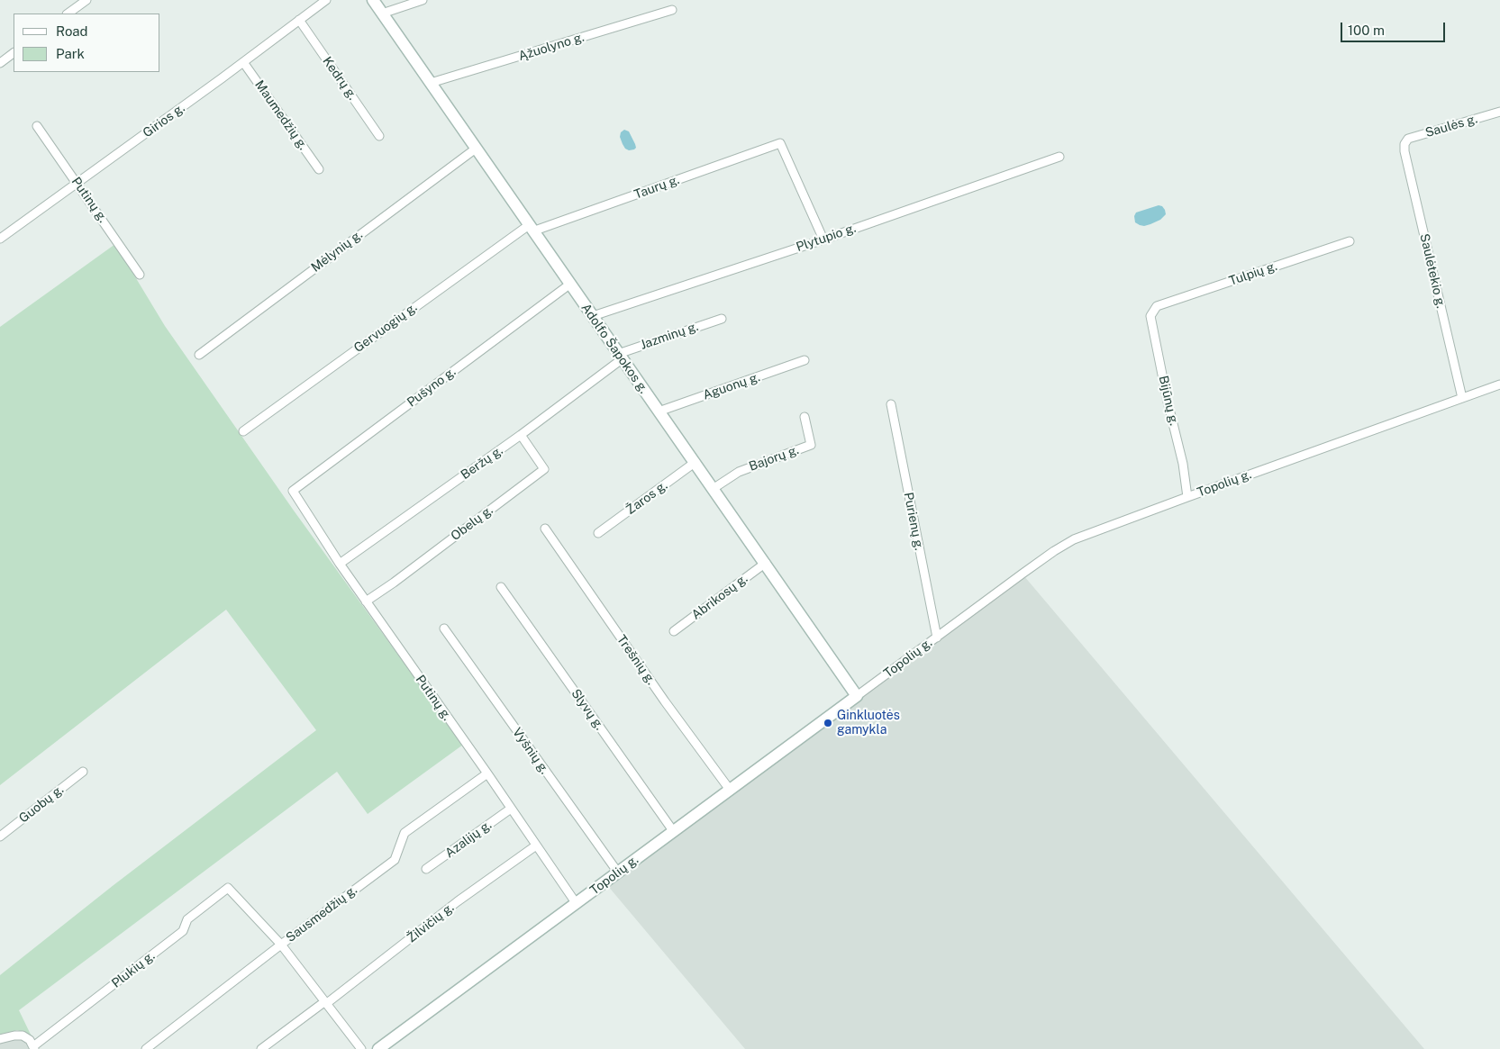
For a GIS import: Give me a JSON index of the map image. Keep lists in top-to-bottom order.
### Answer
{
  "streets": {
    "street": [
      "Ąžuolyno g.",
      "Kedrų g.",
      "Maumedžių g.",
      "Girios g.",
      "Saulės g.",
      "Taurų g.",
      "Putinų g.",
      "Plytupio g.",
      "Mėlynių g.",
      "Saulėtekio g.",
      "Tulpių g.",
      "Gervuogių g.",
      "Jazminų g.",
      "Adolfo Šapokos g.",
      "Aguonų g.",
      "Pušyno g.",
      "Bijūnų g.",
      "Bajorų g.",
      "Beržų g.",
      "Topolių g.",
      "Žaros g.",
      "Purienų g.",
      "Obelų g.",
      "Abrikosų g.",
      "Trešnių g.",
      "Slyvų g.",
      "Vyšnių g.",
      "Guobų g.",
      "Azalijų g.",
      "Sausmedžių g.",
      "Žilvičių g.",
      "Plukių g."
    ]
  },
  "crossings": [
    ["Ąžuolyno g.", "Adolfo Šapokos g."],
    ["Kedrų g.", "Girios g."],
    ["Maumedžių g.", "Girios g."],
    ["Girios g.", "Putinų g."],
    ["Saulės g.", "Saulėtekio g."],
    ["Taurų g.", "Plytupio g."],
    ["Taurų g.", "Gervuogių g."],
    ["Taurų g.", "Adolfo Šapokos g."],
    ["Putinų g.", "Pušyno g."],
    ["Putinų g.", "Beržų g."],
    ["Putinų g.", "Topolių g."],
    ["Putinų g.", "Obelų g."],
    ["Putinų g.", "Azalijų g."],
    ["Putinų g.", "Sausmedžių g."],
    ["Putinų g.", "Žilvičių g."],
    ["Plytupio g.", "Adolfo Šapokos g."],
    ["Mėlynių g.", "Adolfo Šapokos g."],
    ["Saulėtekio g.", "Topolių g."],
    ["Tulpių g.", "Bijūnų g."],
    ["Gervuogių g.", "Adolfo Šapokos g."],
    ["Jazminų g.", "Adolfo Šapokos g."],
    ["Jazminų g.", "Beržų g."],
    ["Adolfo Šapokos g.", "Aguonų g."],
    ["Adolfo Šapokos g.", "Pušyno g."],
    ["Adolfo Šapokos g.", "Bajorų g."],
    ["Adolfo Šapokos g.", "Beržų g."],
    ["Adolfo Šapokos g.", "Topolių g."],
    ["Adolfo Šapokos g.", "Žaros g."],
    ["Adolfo Šapokos g.", "Abrikosų g."],
    ["Bijūnų g.", "Topolių g."],
    ["Beržų g.", "Obelų g."],
    ["Topolių g.", "Purienų g."],
    ["Topolių g.", "Trešnių g."],
    ["Topolių g.", "Slyvų g."],
    ["Topolių g.", "Vyšnių g."],
    ["Sausmedžių g.", "Plukių g."]
  ],
  "places": ["Ginkluotės gamykla"],
  "legend": ["Road", "Park"],
  "scale_bar": "100 m"
}
